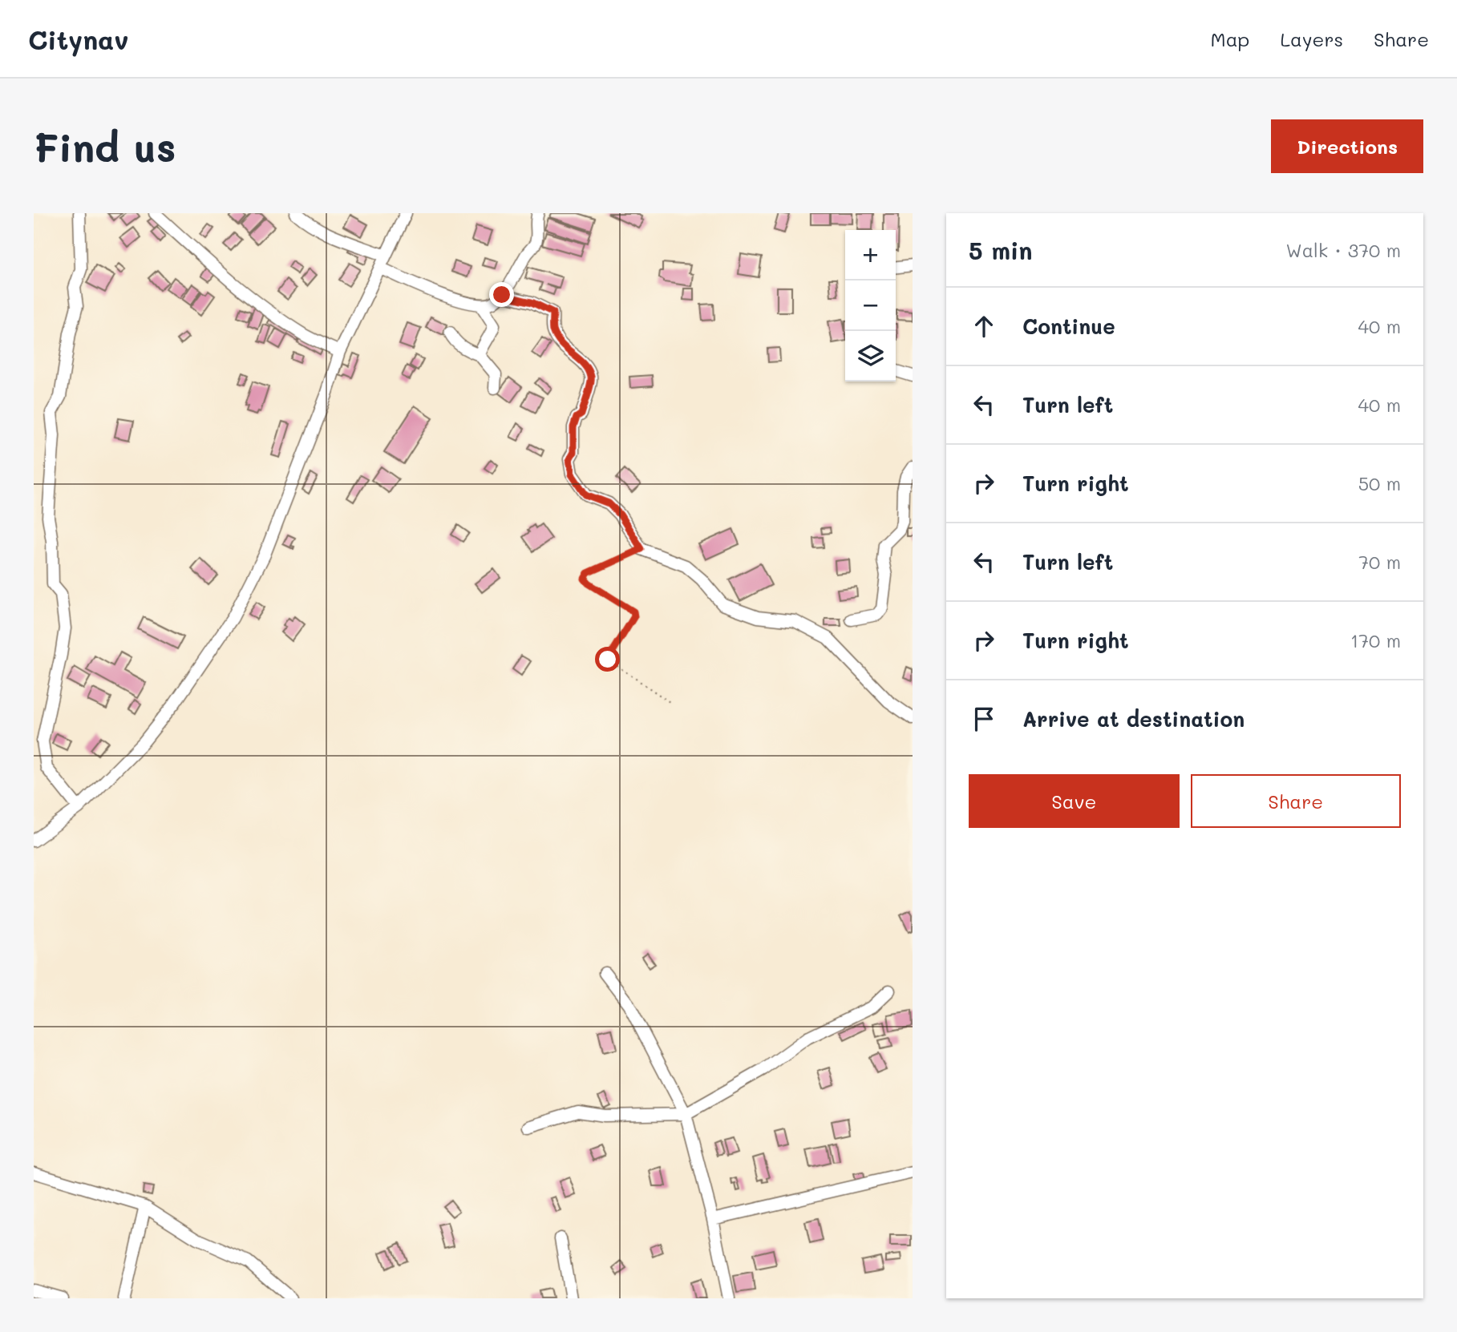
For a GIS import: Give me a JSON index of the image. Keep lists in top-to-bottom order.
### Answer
{
  "page": {
    "header": "Citynav",
    "nav": ["Map", "Layers", "Share"],
    "buttons": [
      "Directions",
      ["Save", "Share"]
    ],
    "title": "Find us",
    "heading": ["5 min", "Walk · 370 m"],
    "map_buttons": ["+", "−"],
    "list": [
      ["Continue", "40 m"],
      ["Turn left", "40 m"],
      ["Turn right", "50 m"],
      ["Turn left", "70 m"],
      ["Turn right", "170 m"],
      "Arrive at destination"
    ]
  }
}
